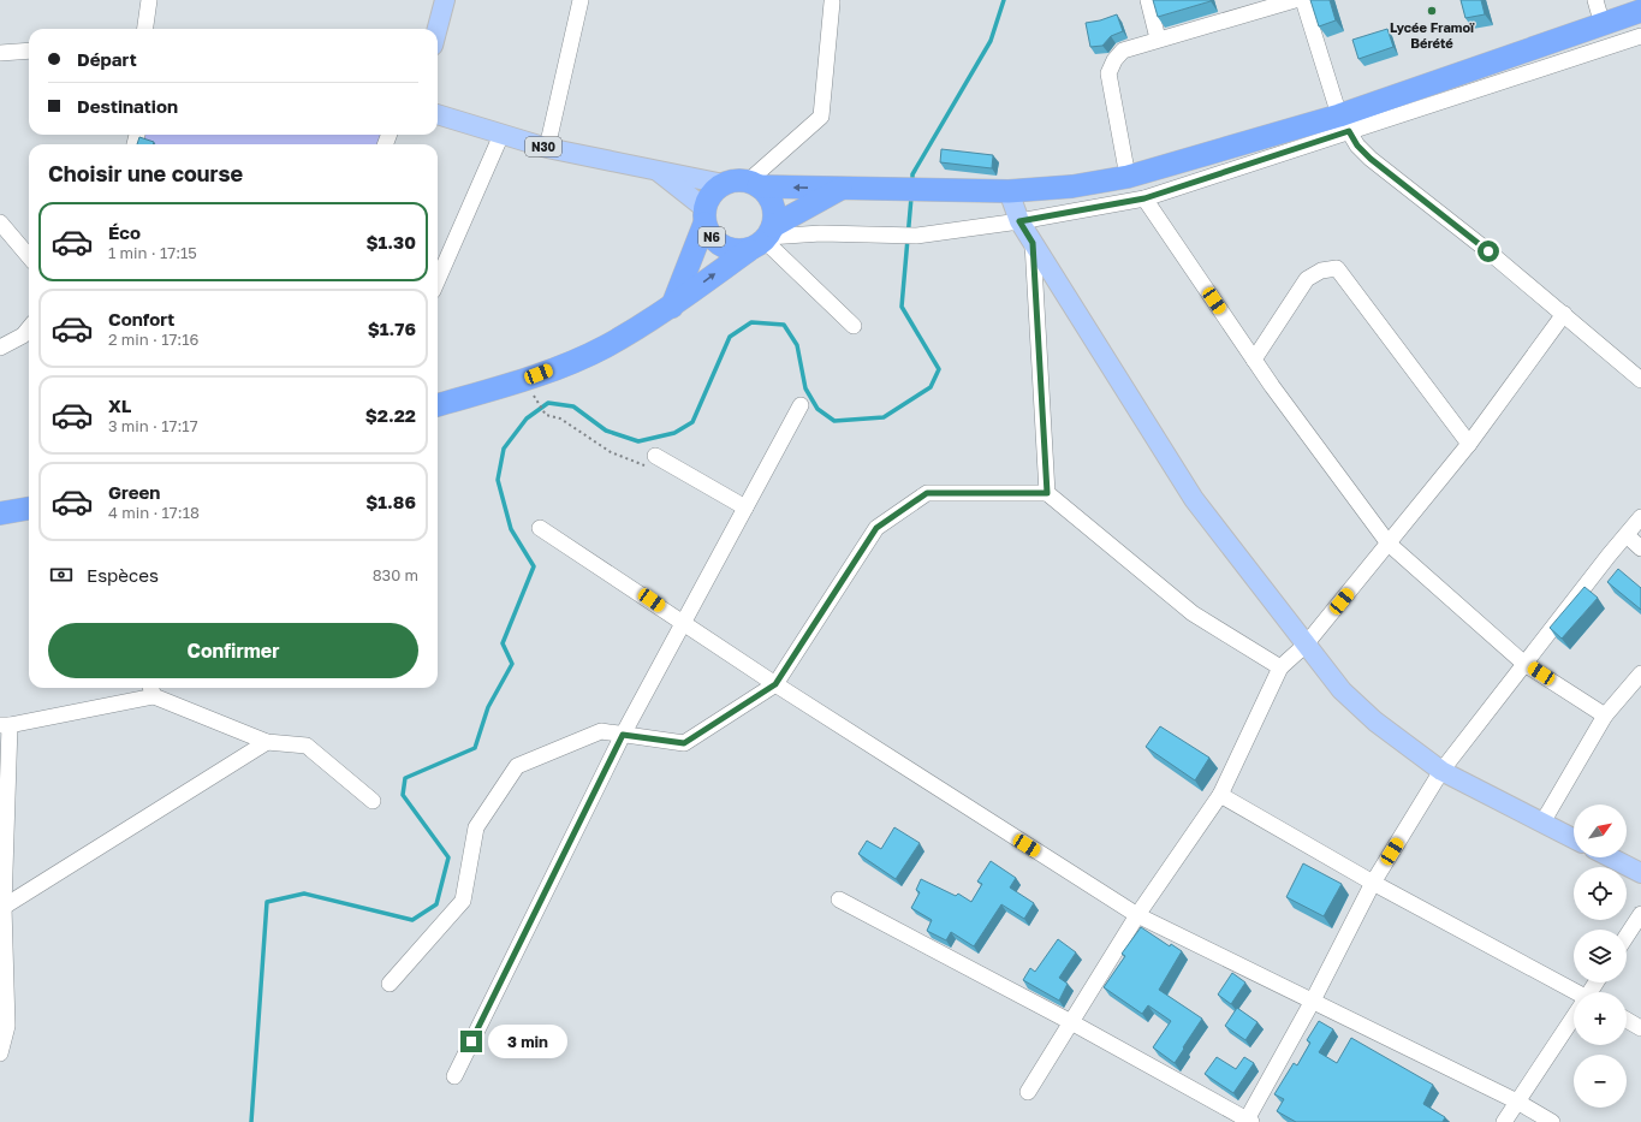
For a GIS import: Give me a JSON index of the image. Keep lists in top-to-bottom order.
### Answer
{
  "streets": {
    "highway": ["N6"],
    "main road": ["N30"]
  },
  "crossings": [
    ["N30", "N6"]
  ],
  "places": ["Lycée Framoï Bérété"],
  "north": "top right",
  "page": {
    "banner": ["Départ", "Destination"],
    "heading": "Choisir une course",
    "list": [
      {
        "name": "Éco",
        "note": "1 min · 17:15",
        "value": "$1.30"
      },
      {
        "name": "Confort",
        "note": "2 min · 17:16",
        "value": "$1.76"
      },
      {
        "name": "XL",
        "note": "3 min · 17:17",
        "value": "$2.22"
      },
      {
        "name": "Green",
        "note": "4 min · 17:18",
        "value": "$1.86"
      }
    ],
    "pay": ["Espèces", "830 m"],
    "buttons": "Confirmer",
    "map_buttons": ["+", "−"],
    "bubble": "3 min"
  }
}
